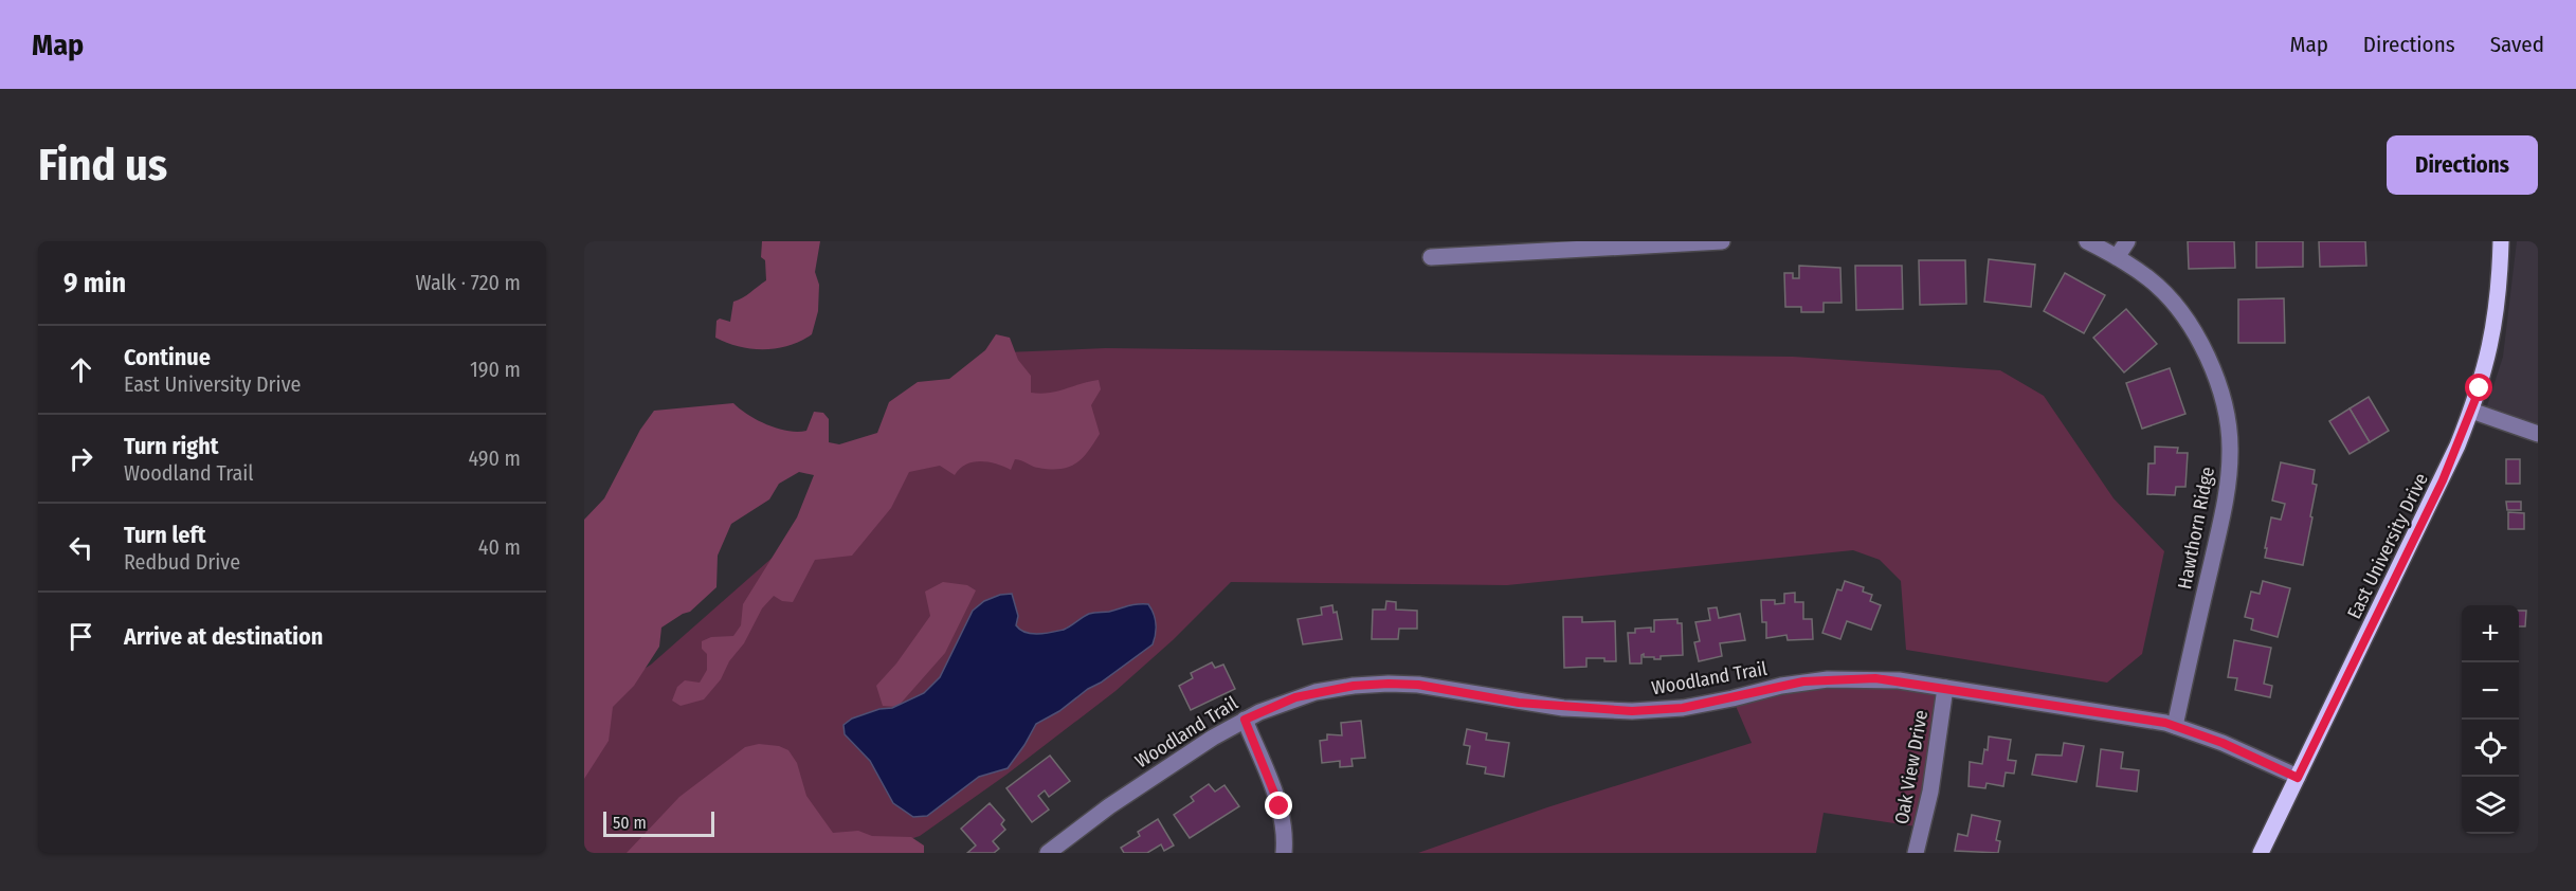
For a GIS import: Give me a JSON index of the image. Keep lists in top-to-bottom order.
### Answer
{
  "streets": {
    "main road": ["East University Drive"],
    "street": ["Hawthorn Ridge", "Woodland Trail", "Oak View Drive"]
  },
  "crossings": [
    ["Hawthorn Ridge", "Woodland Trail"],
    ["East University Drive", "Woodland Trail"],
    ["Woodland Trail", "Oak View Drive"]
  ],
  "scale_bar": "50 m",
  "page": {
    "header": "Map",
    "nav": ["Map", "Directions", "Saved"],
    "buttons": "Directions",
    "title": "Find us",
    "heading": ["9 min", "Walk · 720 m"],
    "list": [
      ["Continue", "East University Drive", "190 m"],
      ["Turn right", "Woodland Trail", "490 m"],
      ["Turn left", "Redbud Drive", "40 m"],
      "Arrive at destination"
    ],
    "map_buttons": ["+", "−"],
    "scale": "50 m"
  }
}
